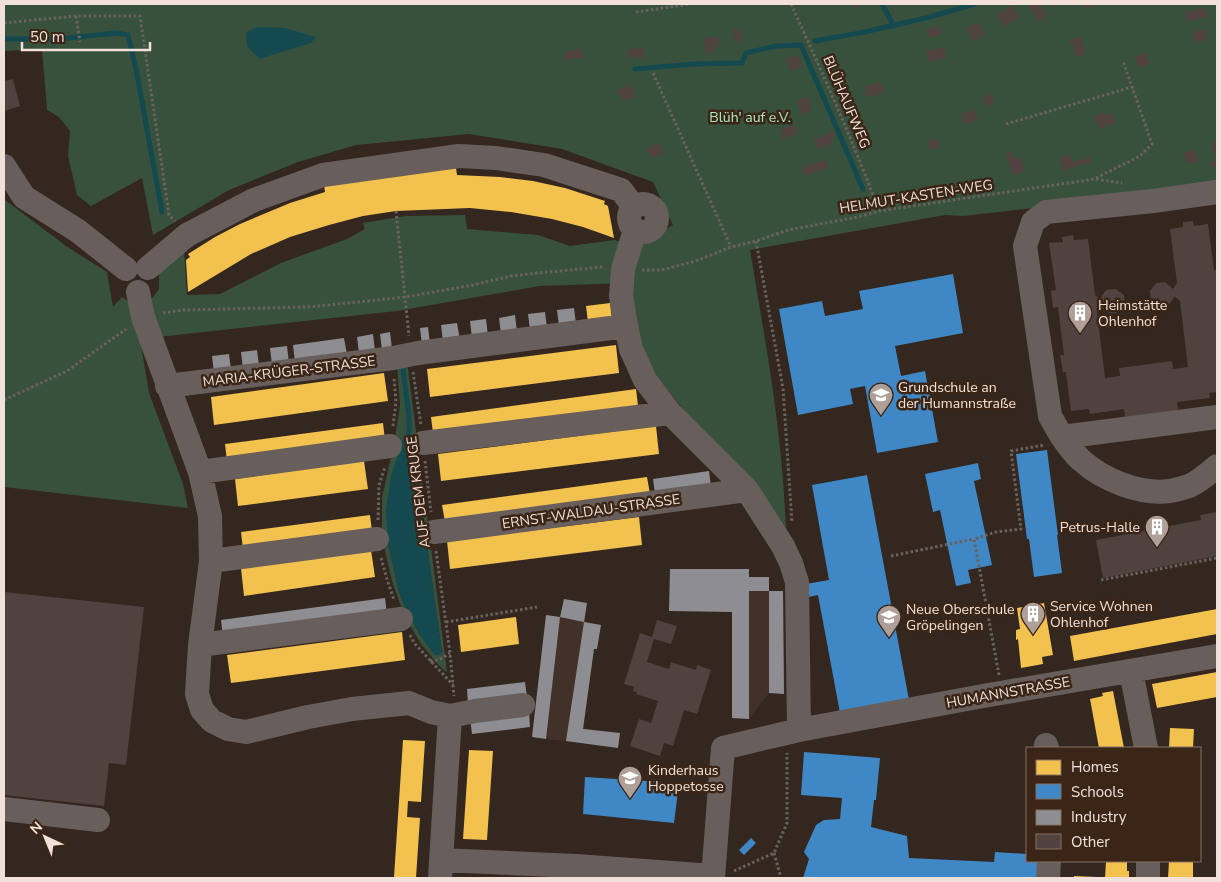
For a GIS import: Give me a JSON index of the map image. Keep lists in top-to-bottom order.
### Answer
{
  "streets": {
    "street": ["MARIA-KRÜGER-STRASSE", "ERNST-WALDAU-STRASSE", "HUMANNSTRASSE"],
    "path": ["BLÜHAUFWEG", "HELMUT-KASTEN-WEG", "AUF DEM KRUGE"]
  },
  "crossings": [
    ["BLÜHAUFWEG", "HELMUT-KASTEN-WEG"],
    ["HELMUT-KASTEN-WEG", "AUF DEM KRUGE"],
    ["MARIA-KRÜGER-STRASSE", "AUF DEM KRUGE"],
    ["AUF DEM KRUGE", "ERNST-WALDAU-STRASSE"]
  ],
  "parks": ["Blüh' auf e.V."],
  "places": {
    "building": ["Heimstätte Ohlenhof", "Petrus-Halle", "Service Wohnen Ohlenhof"],
    "school or university": ["Grundschule an der Humannstraße", "Neue Oberschule Gröpelingen", "Kinderhaus Hoppetosse"]
  },
  "legend": [
    "Homes",
    "Schools",
    "Industry",
    "Other"
  ],
  "scale_bar": "50 m",
  "north": "top left"
}
